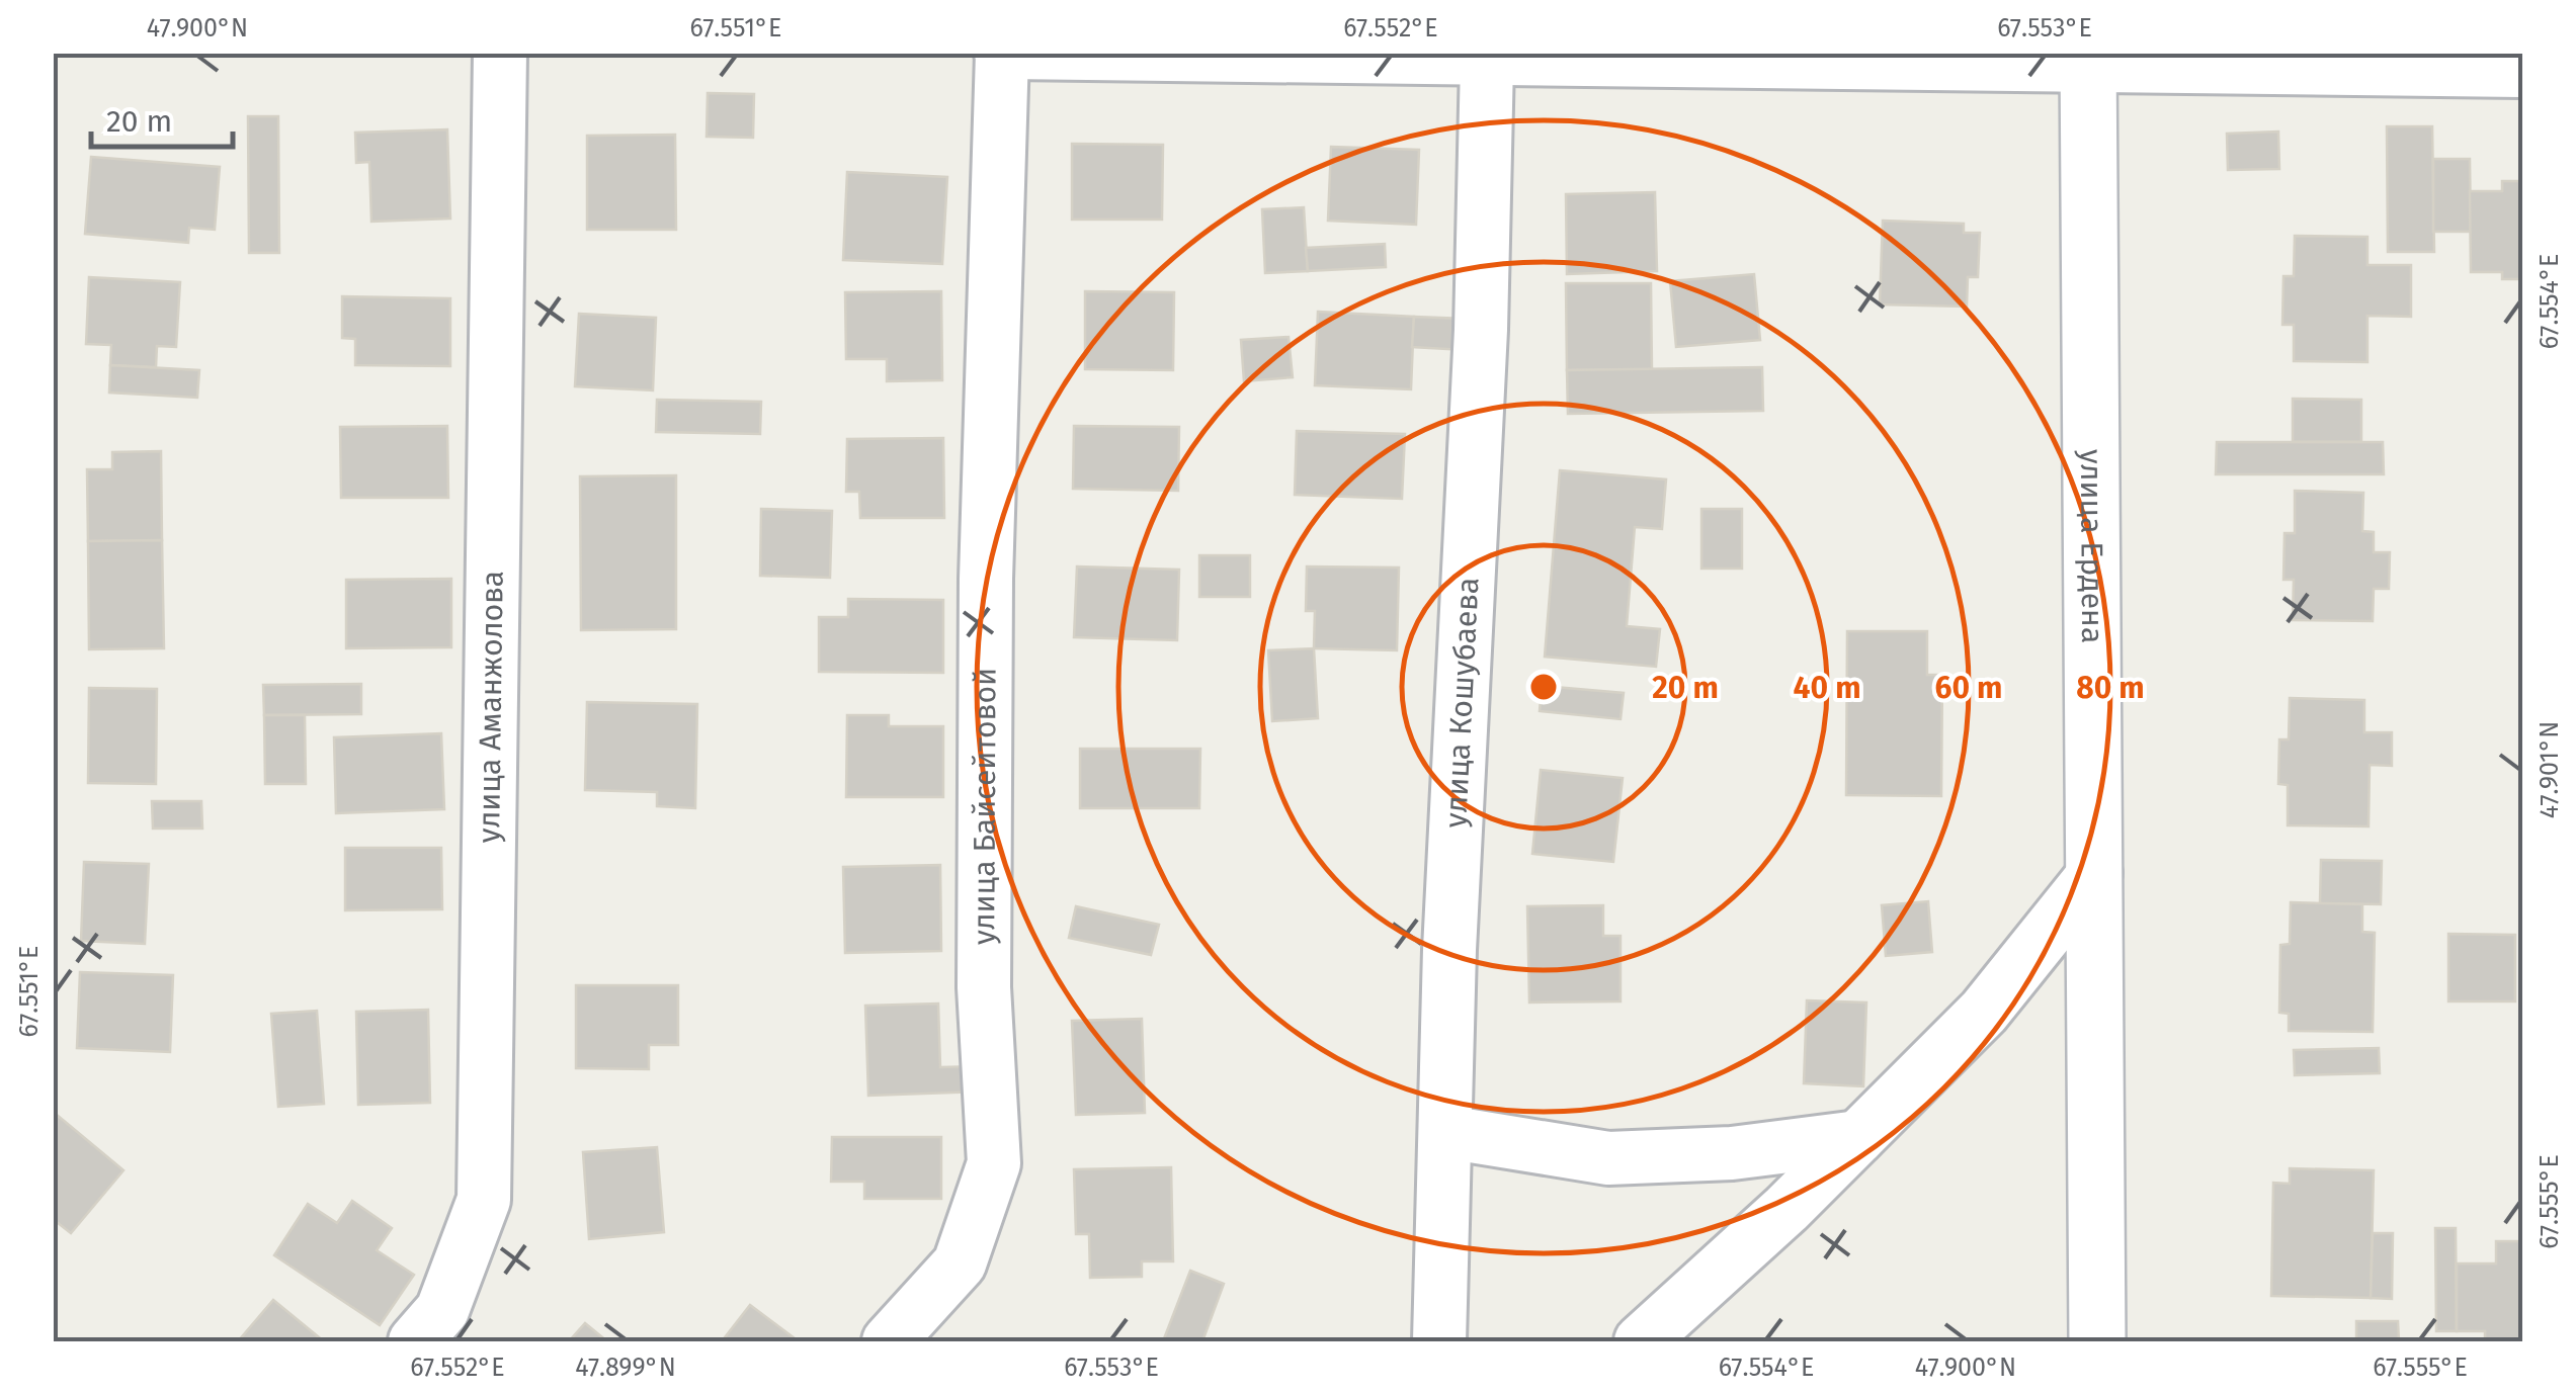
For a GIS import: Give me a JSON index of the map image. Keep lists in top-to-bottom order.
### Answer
{
  "streets": {
    "street": [
      "улица Ердена",
      "улица Кошубаева",
      "улица Аманжолова",
      "улица Байсейтовой"
    ]
  },
  "scale_bar": "20 m",
  "coordinates": [
    "47.900°N",
    "67.551°E",
    "67.552°E",
    "67.553°E",
    "67.554°E",
    "47.901°N",
    "67.555°E",
    "47.899°N"
  ],
  "rings": [
    "20 m",
    "40 m",
    "60 m",
    "80 m"
  ]
}
